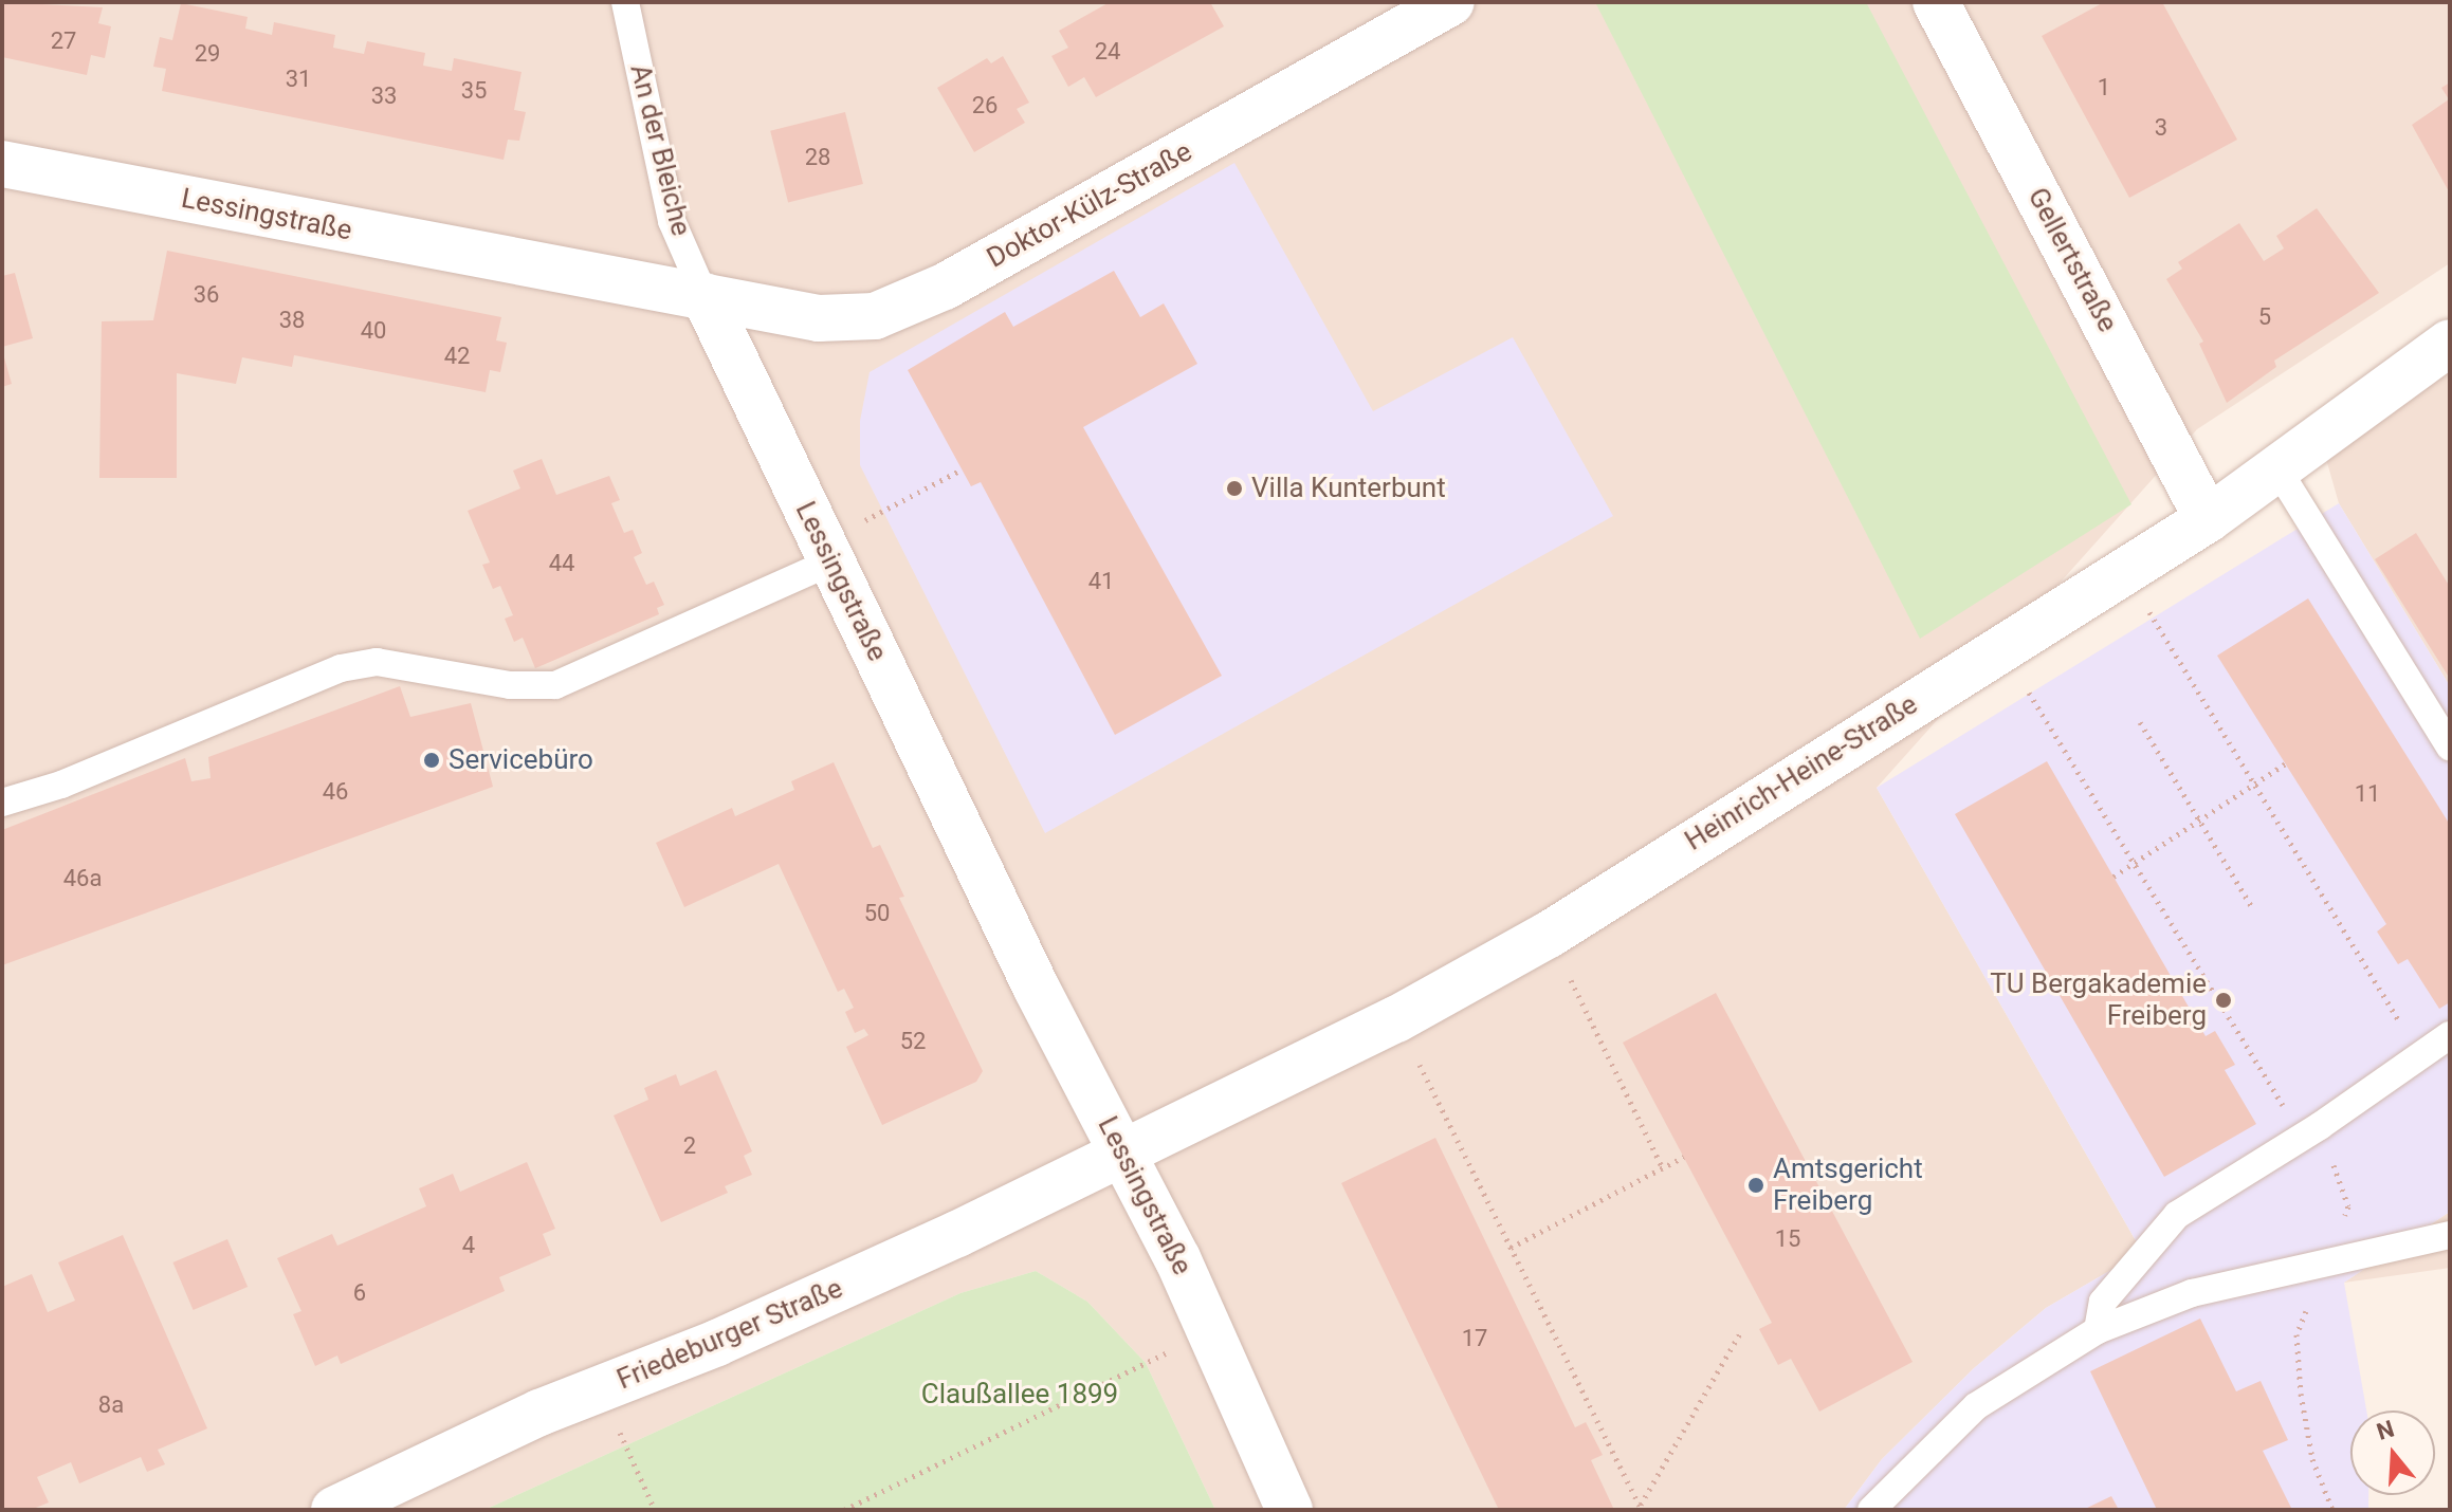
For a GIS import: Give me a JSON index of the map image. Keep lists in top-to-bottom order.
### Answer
{
  "streets": {
    "street": [
      "Doktor-Külz-Straße",
      "Lessingstraße",
      "Gellertstraße",
      "Heinrich-Heine-Straße",
      "Friedeburger Straße"
    ],
    "lane": ["An der Bleiche"]
  },
  "crossings": [
    ["An der Bleiche", "Doktor-Külz-Straße"],
    ["An der Bleiche", "Lessingstraße"],
    ["Doktor-Külz-Straße", "Lessingstraße"],
    ["Lessingstraße", "Heinrich-Heine-Straße"],
    ["Lessingstraße", "Friedeburger Straße"],
    ["Gellertstraße", "Heinrich-Heine-Straße"],
    ["Heinrich-Heine-Straße", "Friedeburger Straße"]
  ],
  "parks": ["Claußallee 1899"],
  "places": [
    "Villa Kunterbunt",
    "Servicebüro",
    "TU Bergakademie Freiberg",
    "Amtsgericht Freiberg"
  ],
  "house_numbers": [
    "27",
    "24",
    "29",
    "31",
    "1",
    "35",
    "33",
    "26",
    "3",
    "28",
    "36",
    "5",
    "38",
    "40",
    "42",
    "44",
    "41",
    "46",
    "11",
    "46a",
    "50",
    "52",
    "2",
    "15",
    "4",
    "6",
    "17",
    "8a"
  ],
  "north": "top"
}
